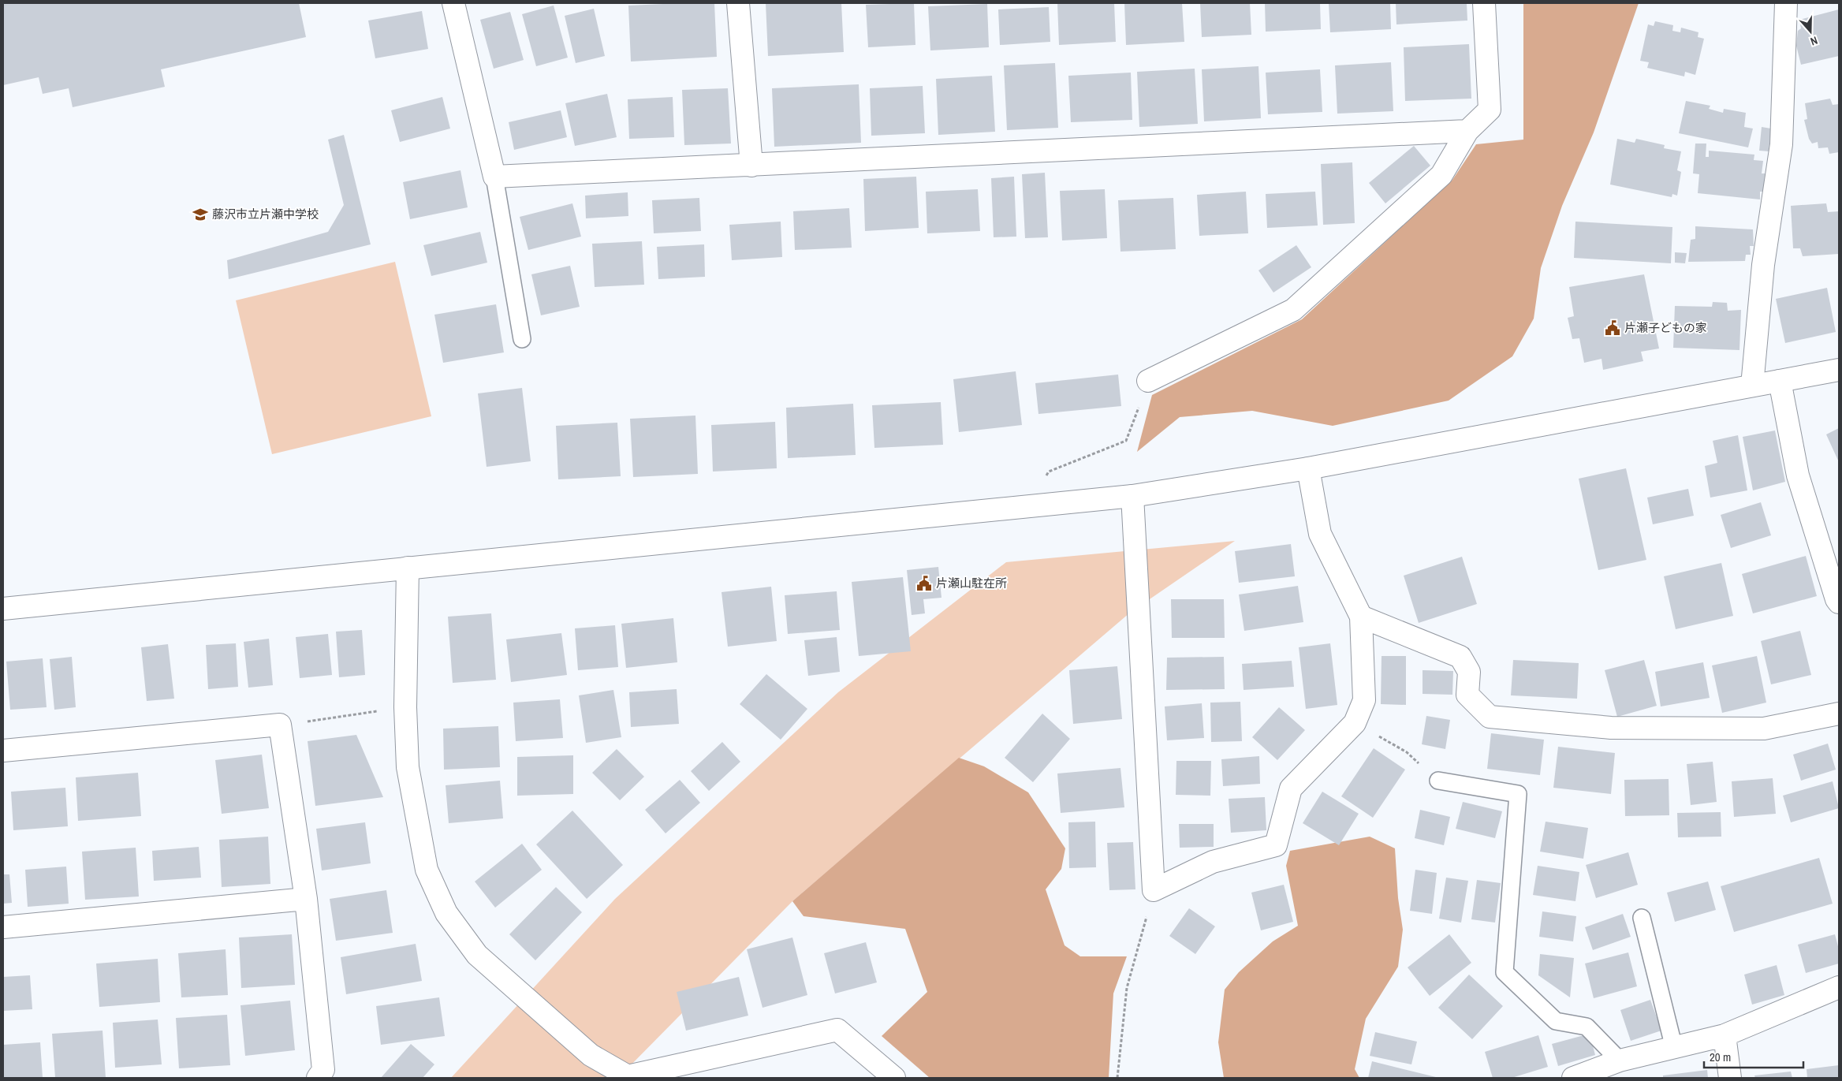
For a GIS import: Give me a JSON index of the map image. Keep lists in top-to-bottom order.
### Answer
{
  "places": {
    "school or university": ["藤沢市立片瀬中学校"],
    "public building": ["片瀬子どもの家", "片瀬山駐在所"]
  },
  "scale_bar": "20 m",
  "north": "bottom"
}
